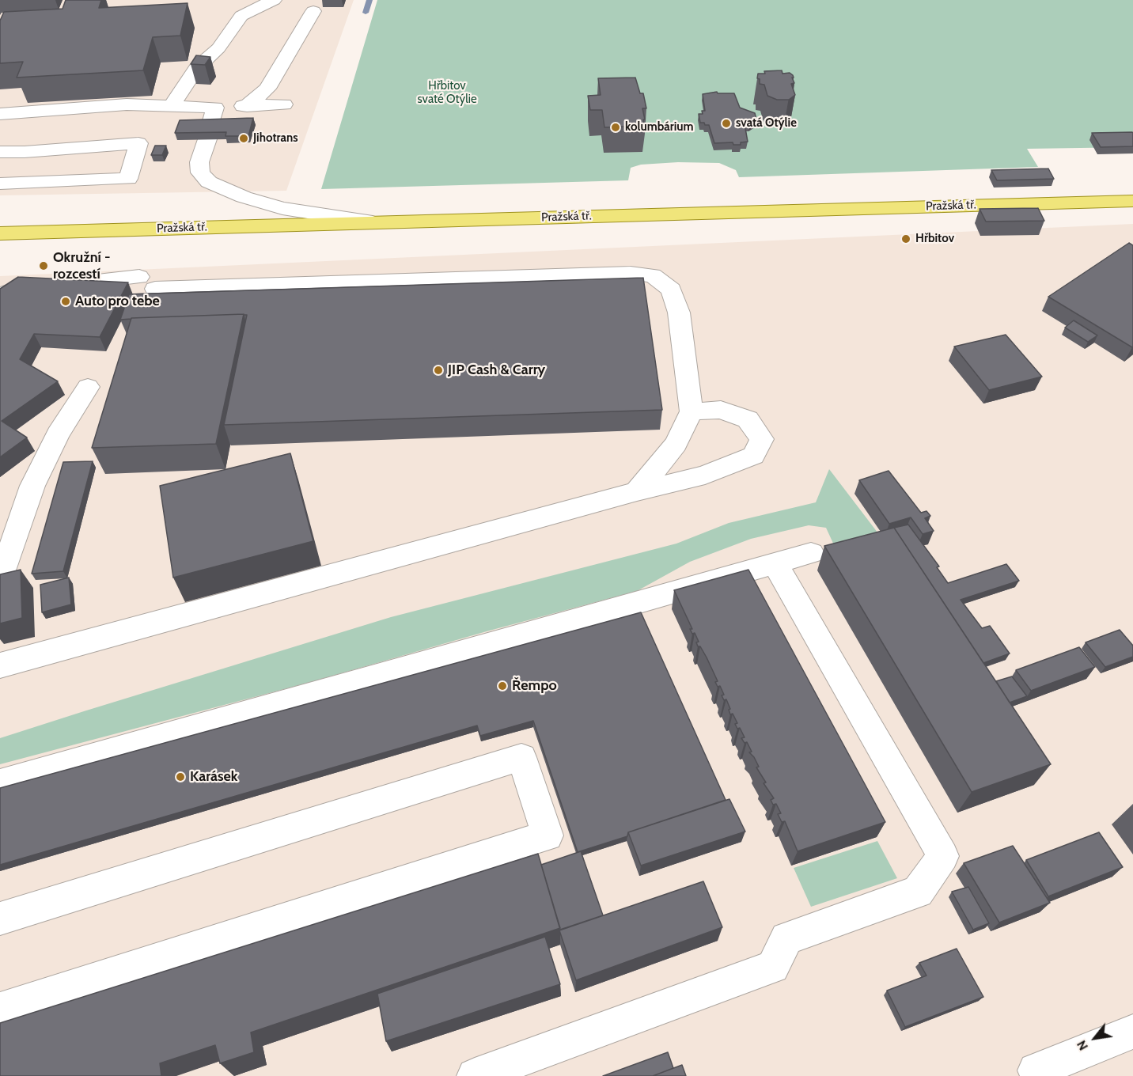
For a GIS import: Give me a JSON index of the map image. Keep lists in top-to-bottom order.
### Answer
{
  "streets": {
    "main road": ["Pražská tř."]
  },
  "parks": ["Hřbitov svaté Otýlie"],
  "places": [
    "svatá Otýlie",
    "kolumbárium",
    "Jihotrans",
    "Hřbitov",
    "Okružní - rozcestí",
    "Auto pro tebe",
    "JIP Cash & Carry",
    "Řempo",
    "Karásek"
  ],
  "north": "bottom left"
}
